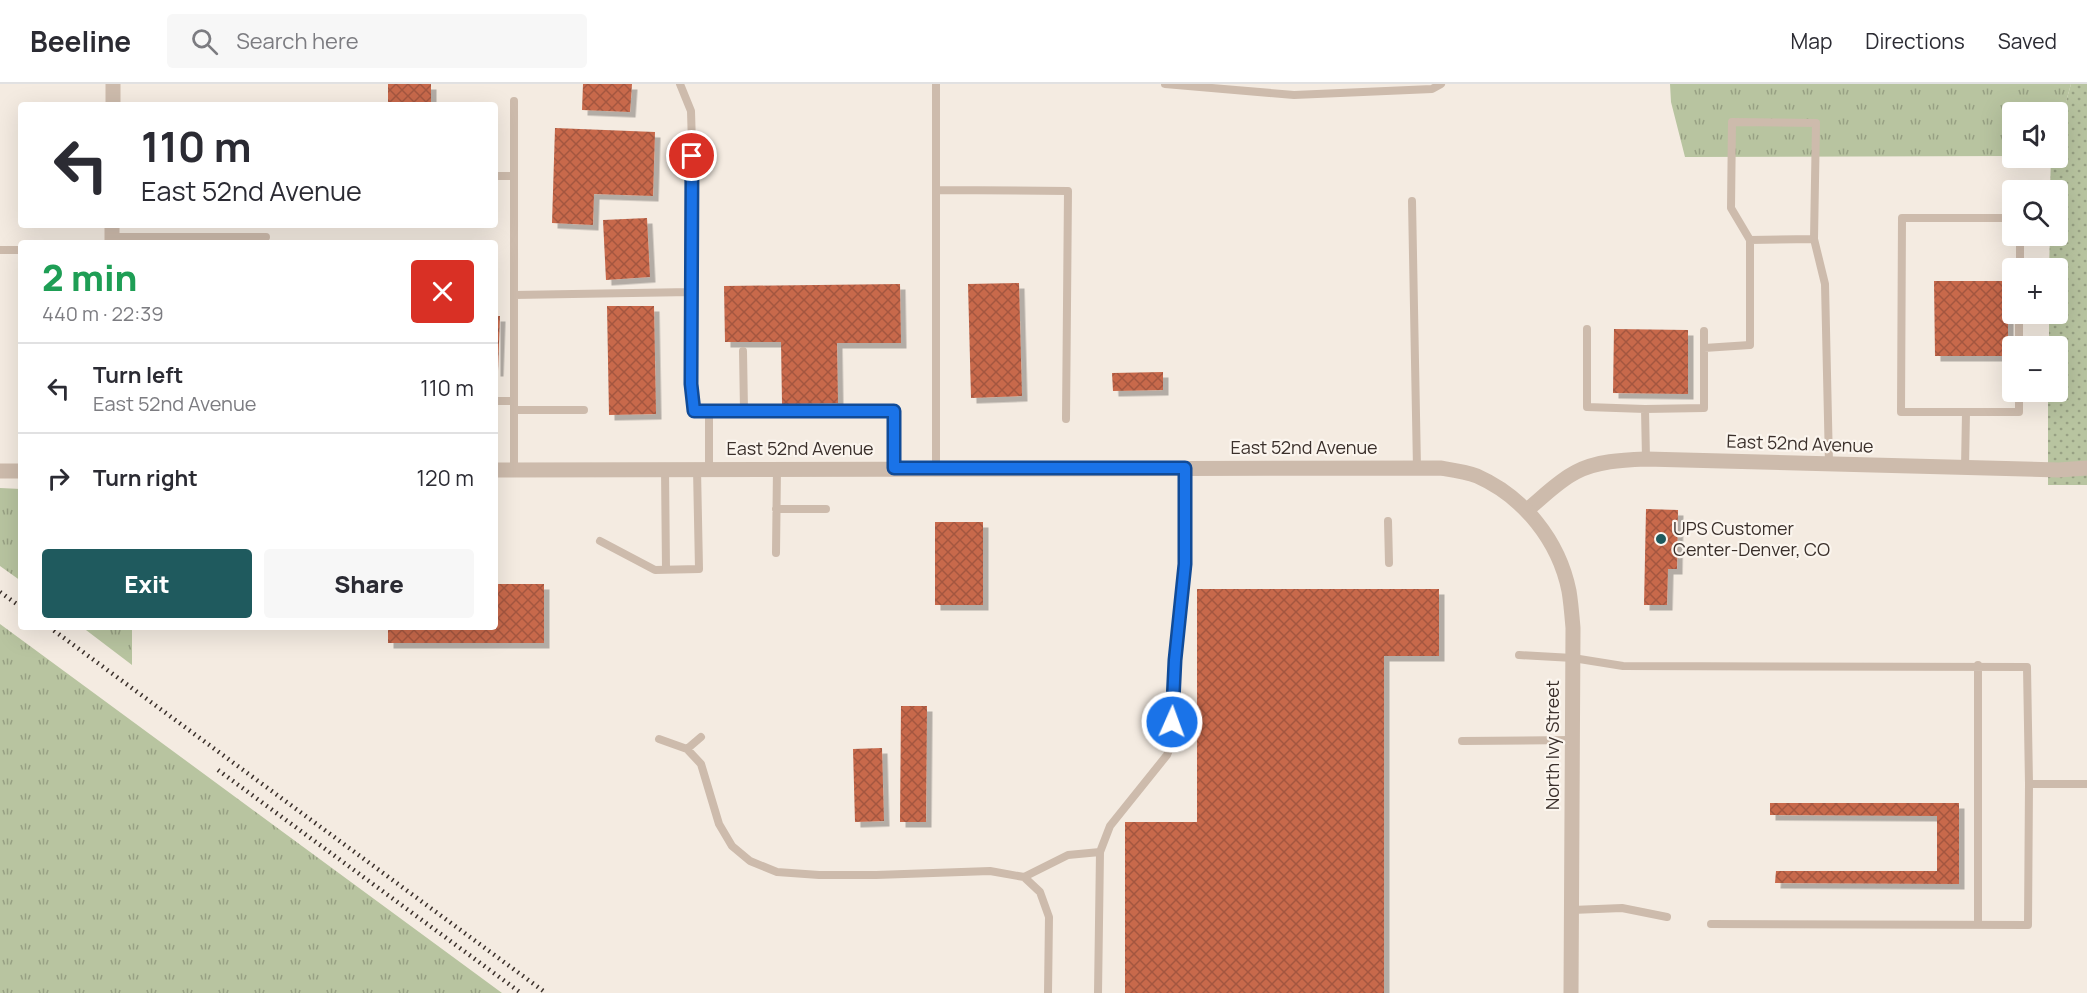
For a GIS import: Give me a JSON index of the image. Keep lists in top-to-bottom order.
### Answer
{
  "streets": {
    "street": ["East 52nd Avenue", "North Ivy Street"]
  },
  "crossings": [
    ["East 52nd Avenue", "North Ivy Street"]
  ],
  "places": ["UPS Customer Center-Denver, CO"],
  "page": {
    "header": "Beeline",
    "search": "Search here",
    "nav": ["Map", "Directions", "Saved"],
    "map_buttons": ["+", "−"],
    "turn": ["110 m", "East 52nd Avenue"],
    "heading": ["2 min", "440 m · 22:39"],
    "list": [
      {
        "name": "Turn left",
        "note": "East 52nd Avenue",
        "value": "110 m"
      },
      {
        "name": "Turn right",
        "value": "120 m"
      }
    ],
    "buttons": ["Exit", "Share"]
  }
}
